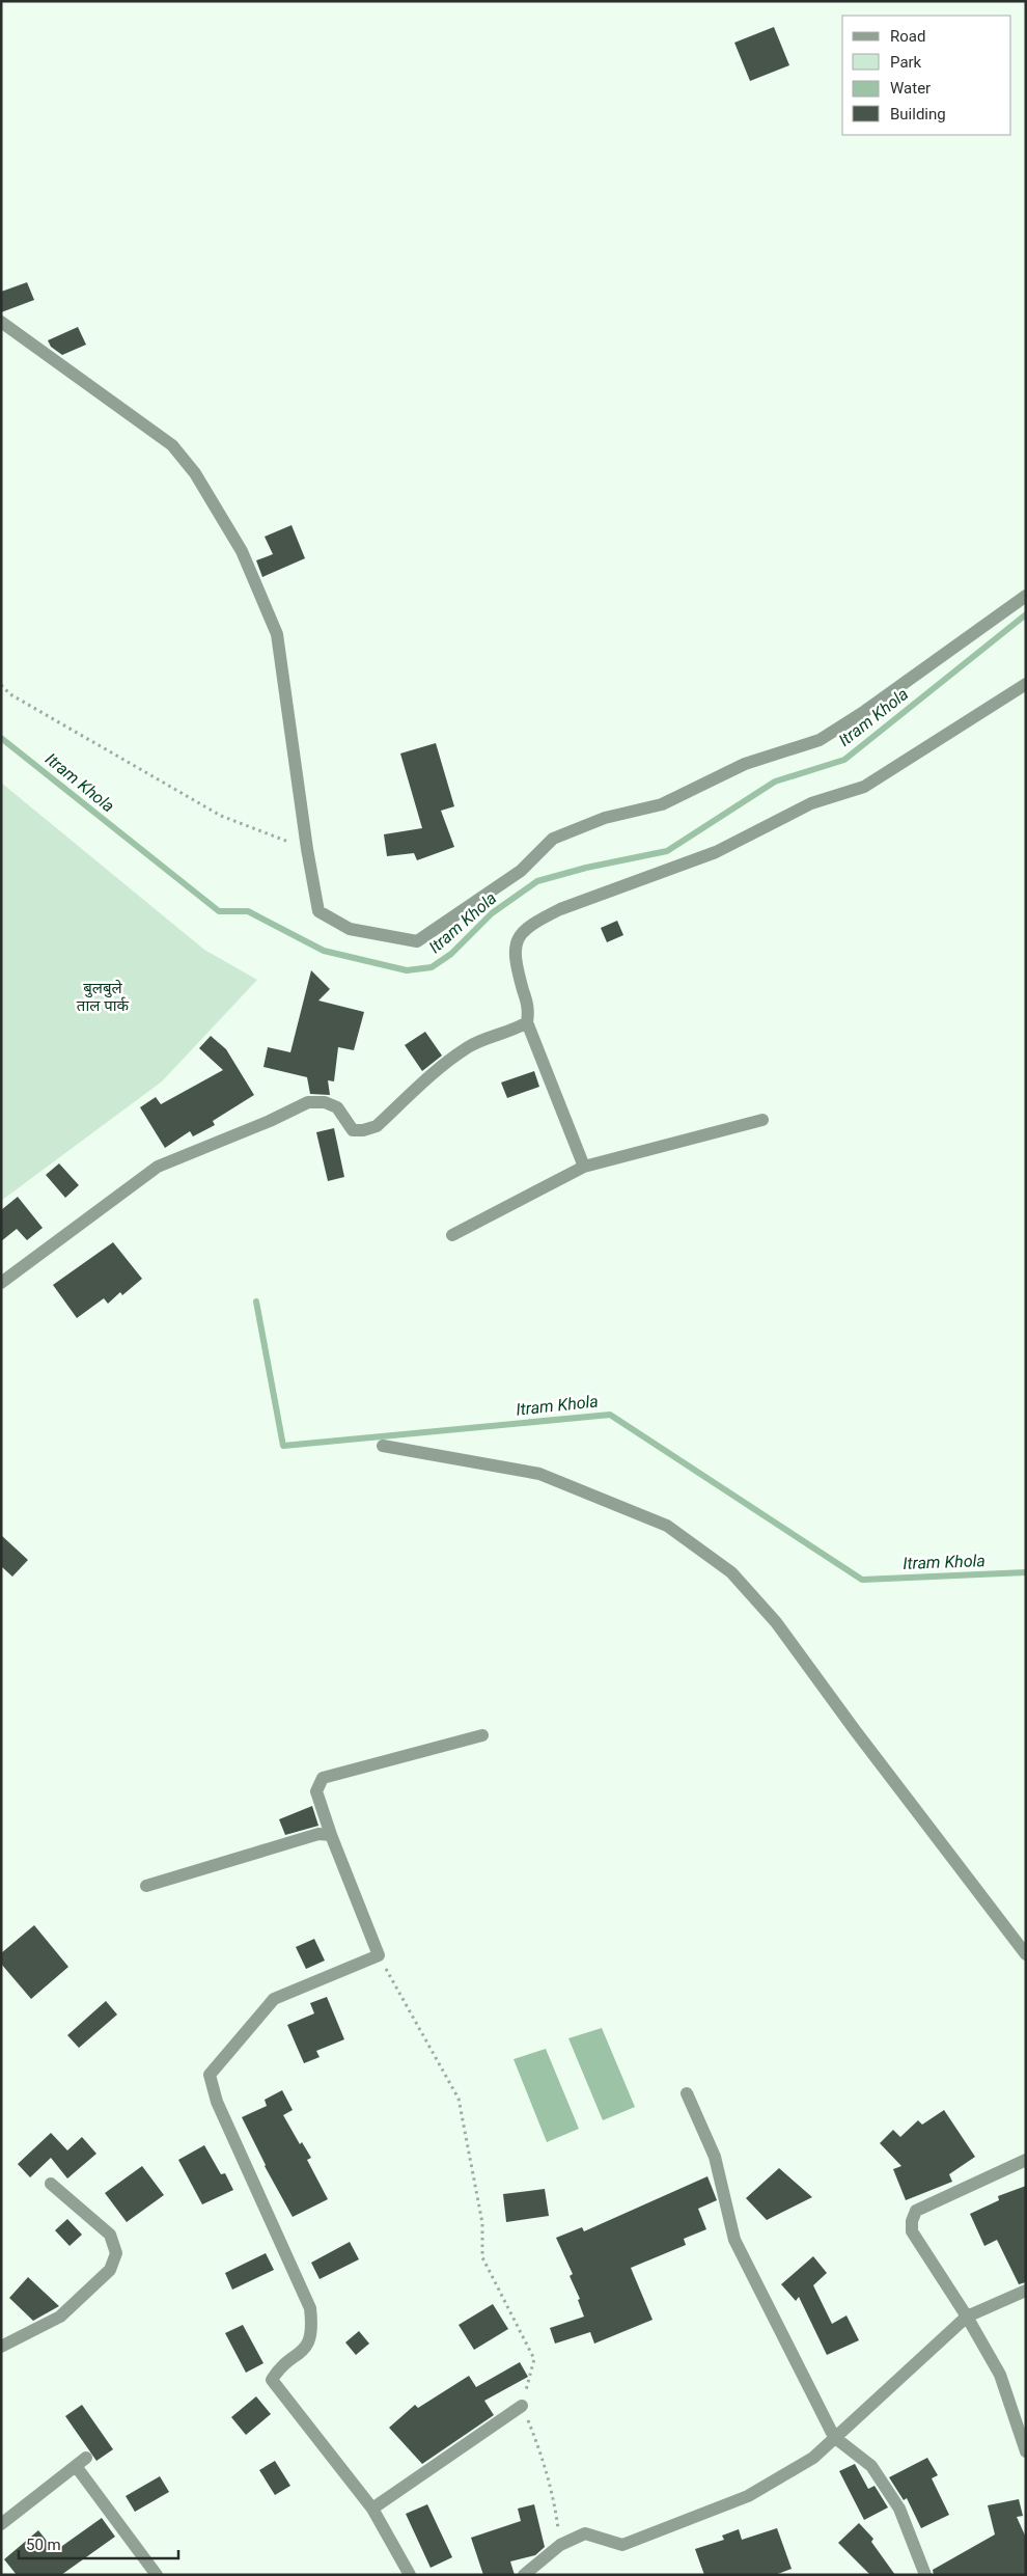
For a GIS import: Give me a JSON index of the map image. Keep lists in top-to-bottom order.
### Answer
{
  "water": ["Itram Khola"],
  "parks": ["बुलबुले ताल पार्क"],
  "legend": [
    "Road",
    "Park",
    "Water",
    "Building"
  ],
  "scale_bar": "50 m"
}
